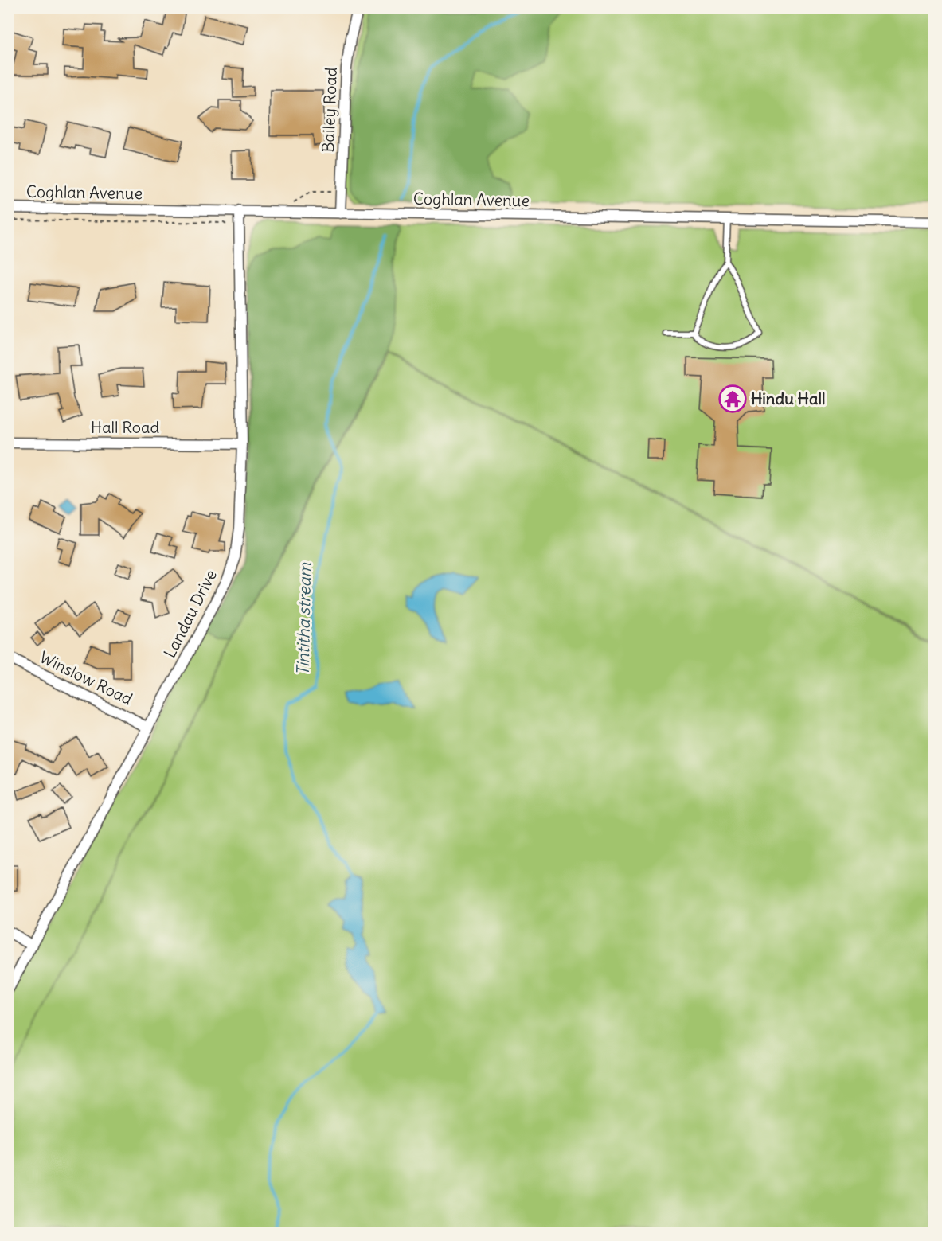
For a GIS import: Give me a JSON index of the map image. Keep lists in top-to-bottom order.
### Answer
{
  "streets": {
    "street": [
      "Bailey Road",
      "Coghlan Avenue",
      "Hall Road",
      "Landau Drive",
      "Winslow Road"
    ]
  },
  "crossings": [
    ["Bailey Road", "Coghlan Avenue"],
    ["Coghlan Avenue", "Landau Drive"],
    ["Hall Road", "Landau Drive"],
    ["Landau Drive", "Winslow Road"]
  ],
  "water": ["Tintitha stream"],
  "places": {
    "temple": ["Hindu Hall"]
  }
}
